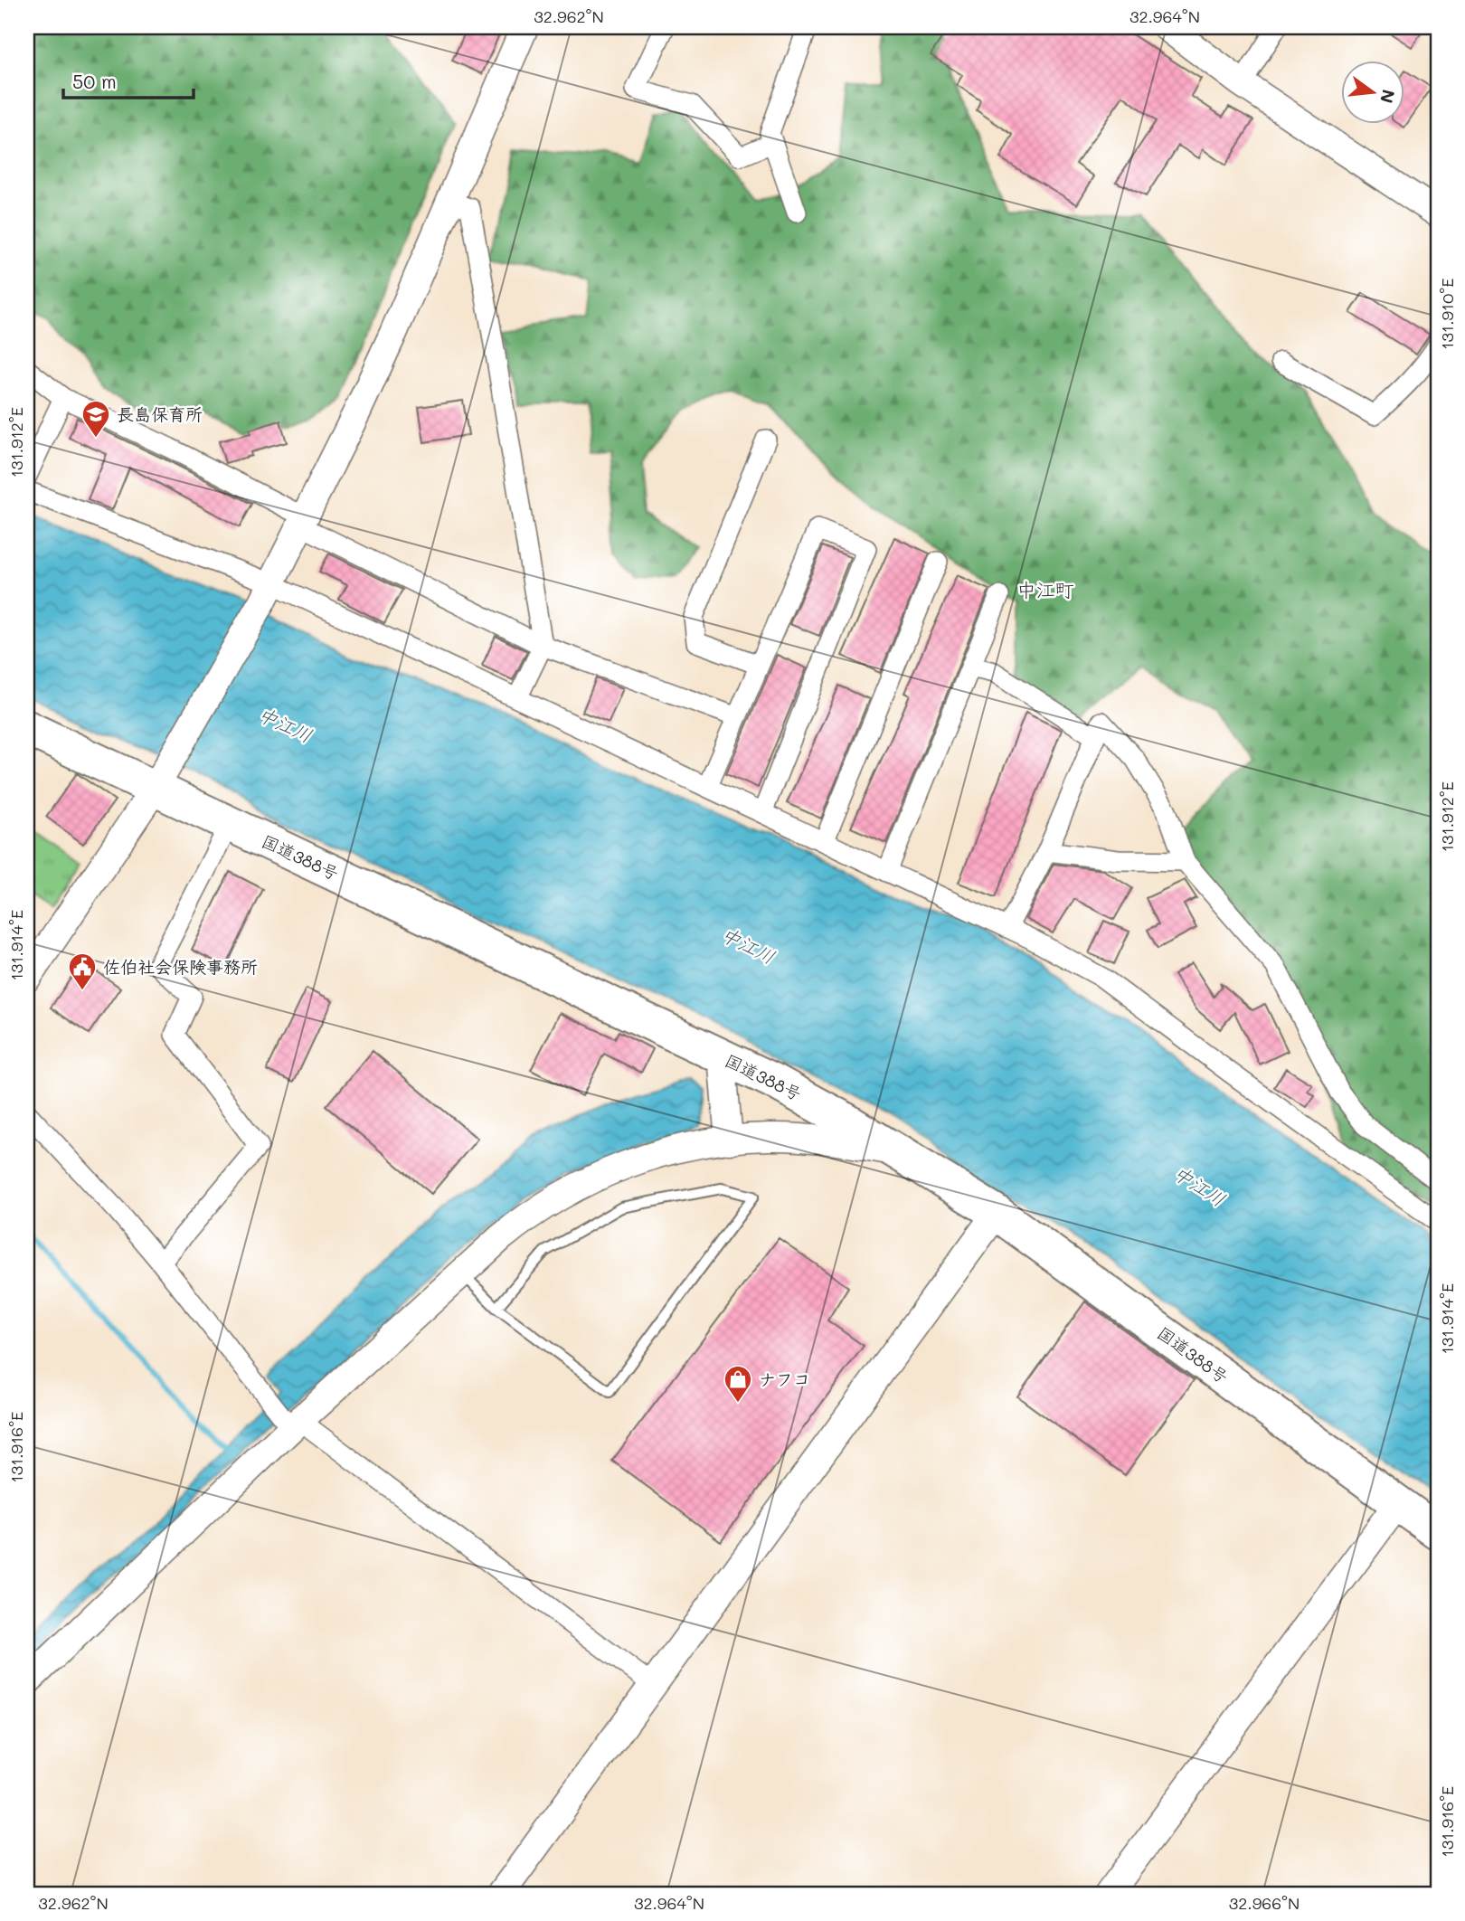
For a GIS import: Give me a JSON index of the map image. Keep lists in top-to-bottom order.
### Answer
{
  "streets": {
    "highway": ["国道388号"]
  },
  "districts": ["中江町"],
  "water": ["中江川"],
  "places": {
    "school or university": ["長島保育所"],
    "public building": ["佐伯社会保険事務所"],
    "shop": ["ナフコ"]
  },
  "scale_bar": "50 m",
  "north": "right",
  "coordinates": [
    "32.962°N",
    "32.964°N",
    "131.910°E",
    "131.912°E",
    "131.914°E",
    "131.916°E",
    "32.966°N"
  ]
}
